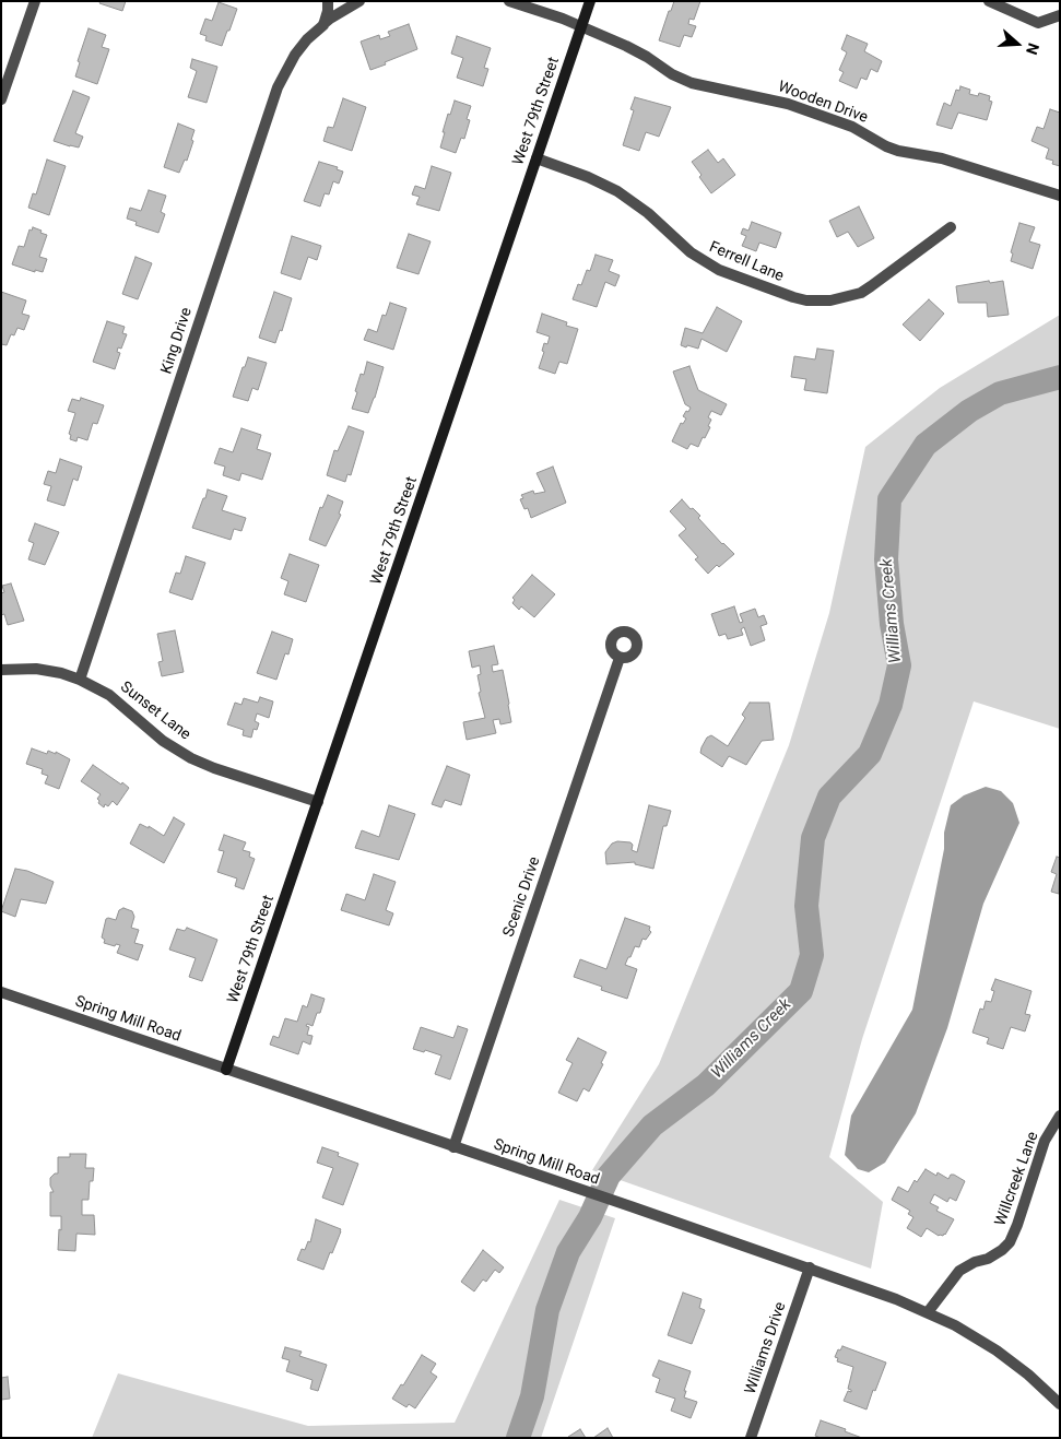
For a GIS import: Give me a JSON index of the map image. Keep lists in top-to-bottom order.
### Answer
{
  "streets": {
    "main road": ["West 79th Street"],
    "street": [
      "Wooden Drive",
      "Ferrell Lane",
      "King Drive",
      "Sunset Lane",
      "Scenic Drive",
      "Spring Mill Road",
      "Willcreek Lane",
      "Williams Drive"
    ]
  },
  "crossings": [
    ["Wooden Drive", "West 79th Street"],
    ["West 79th Street", "Ferrell Lane"],
    ["West 79th Street", "Sunset Lane"],
    ["West 79th Street", "Spring Mill Road"],
    ["King Drive", "Sunset Lane"],
    ["Scenic Drive", "Spring Mill Road"],
    ["Spring Mill Road", "Willcreek Lane"],
    ["Spring Mill Road", "Williams Drive"]
  ],
  "water": ["Williams Creek"],
  "north": "right"
}
